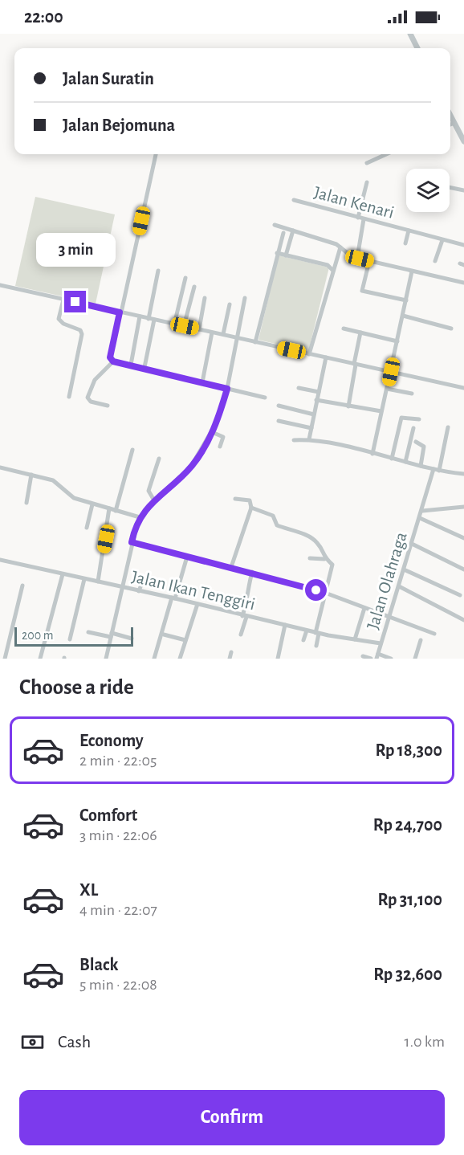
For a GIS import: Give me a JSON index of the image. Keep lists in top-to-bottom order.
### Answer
{
  "streets": {
    "street": ["Jalan Kenari", "Jalan Olahraga", "Jalan Ikan Tenggiri"]
  },
  "crossings": [
    ["Jalan Olahraga", "Jalan Ikan Tenggiri"]
  ],
  "scale_bar": "200 m",
  "page": {
    "status": "22:00",
    "banner": ["Jalan Suratin", "Jalan Bejomuna"],
    "bubble": "3 min",
    "scale": "200 m",
    "heading": "Choose a ride",
    "list": [
      {
        "name": "Economy",
        "note": "2 min · 22:05",
        "value": "Rp 18,300"
      },
      {
        "name": "Comfort",
        "note": "3 min · 22:06",
        "value": "Rp 24,700"
      },
      {
        "name": "XL",
        "note": "4 min · 22:07",
        "value": "Rp 31,100"
      },
      {
        "name": "Black",
        "note": "5 min · 22:08",
        "value": "Rp 32,600"
      }
    ],
    "pay": ["Cash", "1.0 km"],
    "buttons": "Confirm"
  }
}
